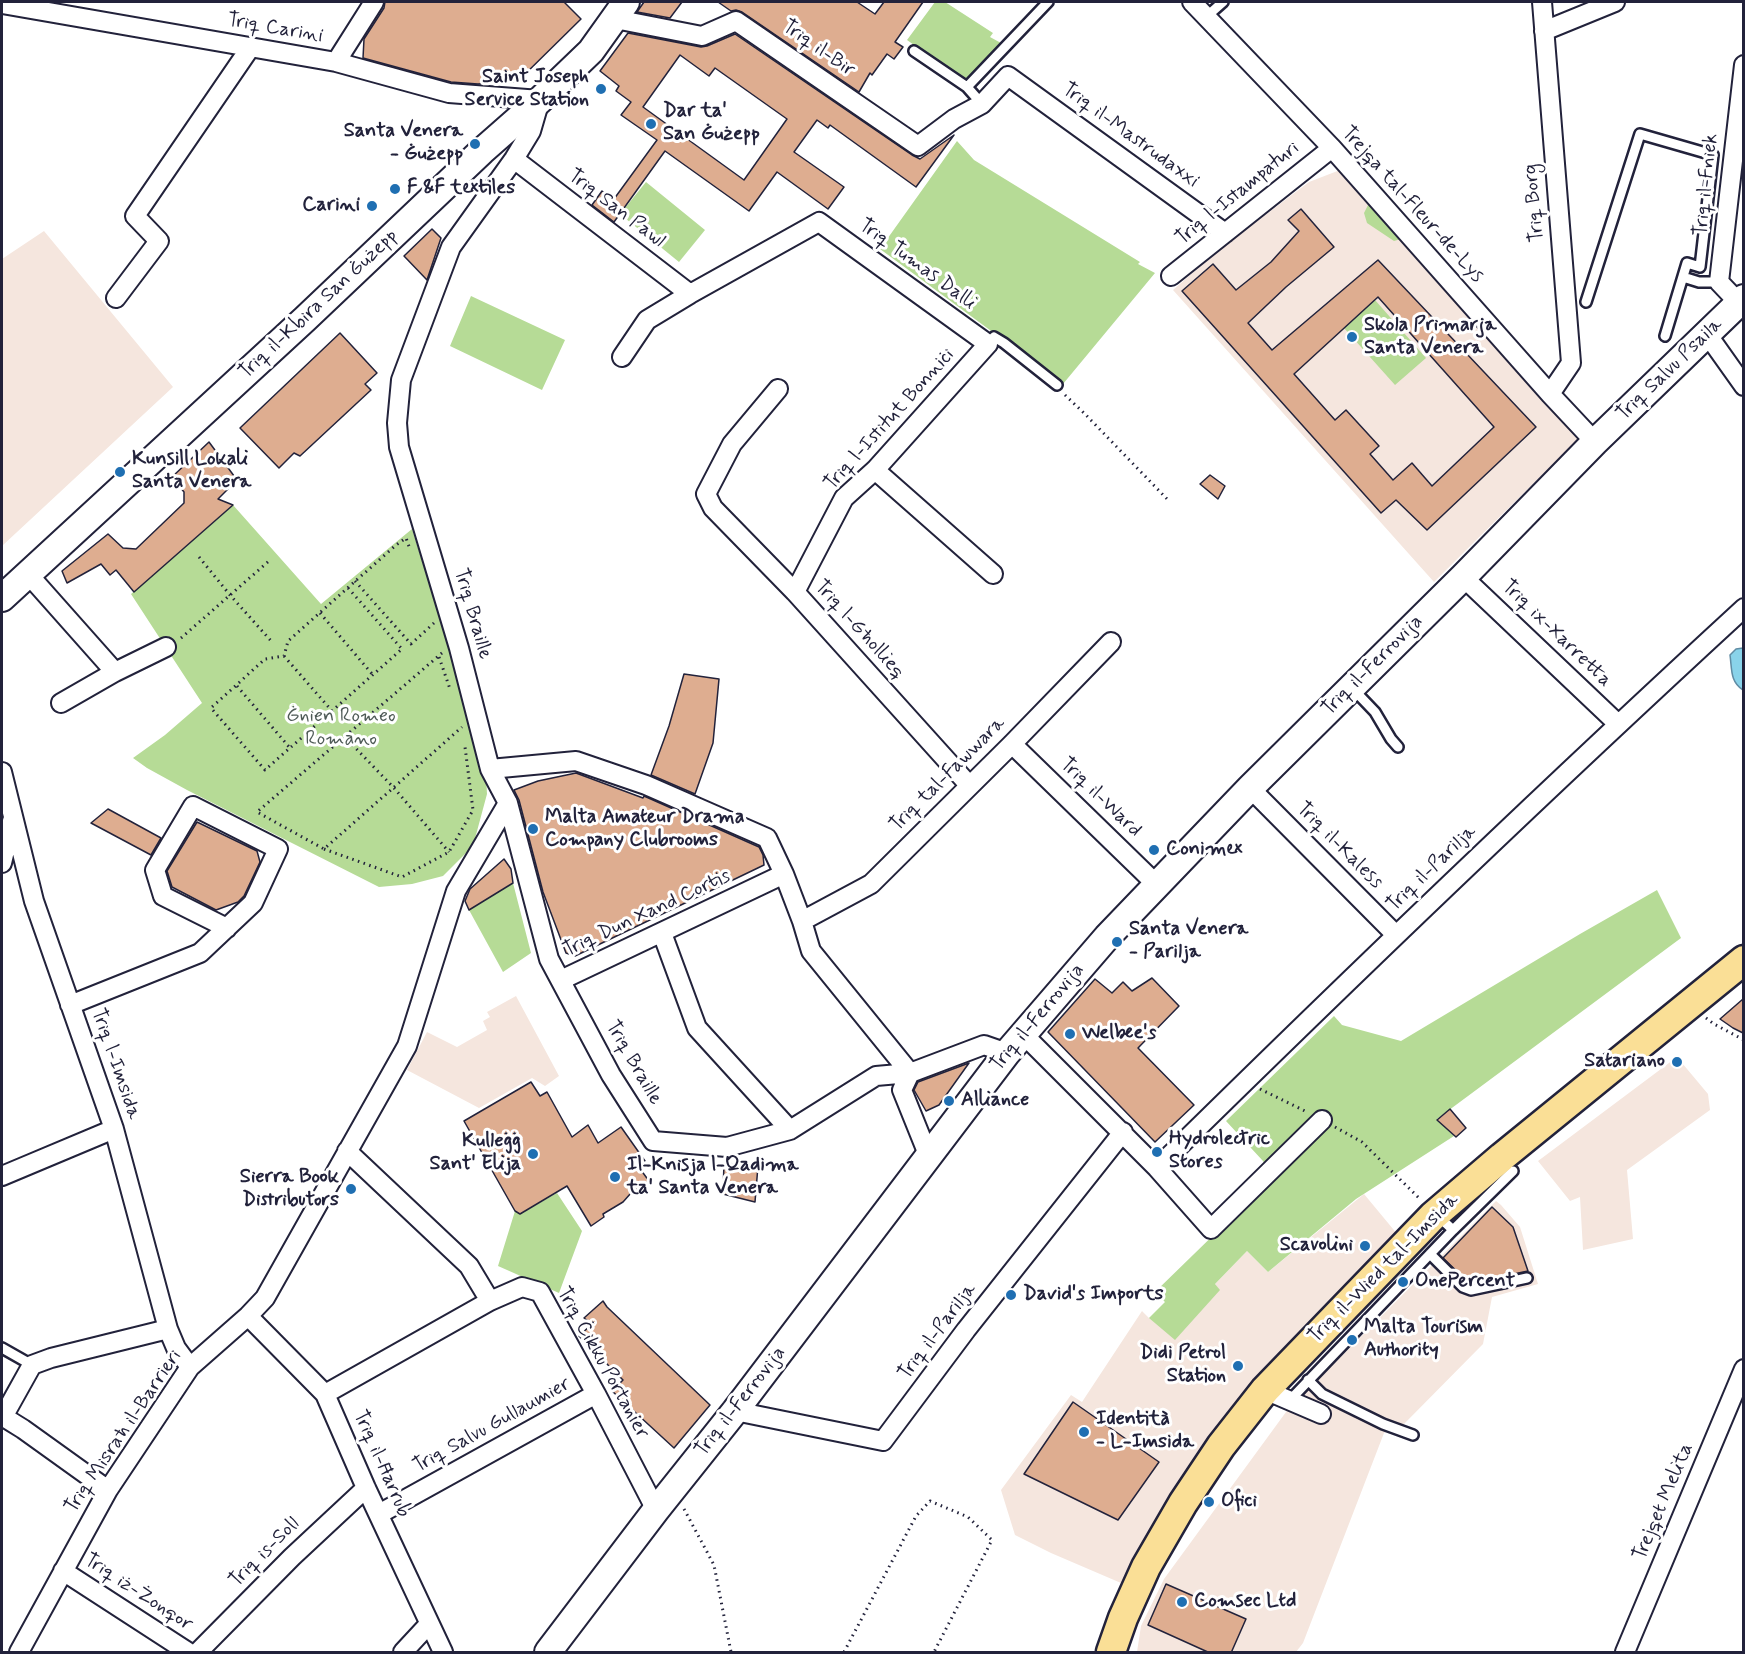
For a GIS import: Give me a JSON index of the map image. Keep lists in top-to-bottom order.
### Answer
{
  "streets": {
    "main road": [
      "Triq il-Kbira San Ġużepp",
      "Triq Salvu Psaila",
      "Triq il-Ferrovija",
      "Triq il-Wied tal-Imsida"
    ],
    "street": [
      "Triq Carini",
      "Triq il-Bir",
      "Triq il-Mastrudaxxi",
      "Triq il-Fniek",
      "Triq l-Istampaturi",
      "Triq Borg",
      "Trejqa tal-Fleur-de-Lys",
      "Triq San Pawl",
      "Triq Tumas Dalli",
      "Triq l-Istitut Bonniċi",
      "Triq Braille",
      "Triq l-Għollieq",
      "Triq ix-Xarretta",
      "Triq tal-Fawwara",
      "Triq il-Ward",
      "Triq il-Kaless",
      "Triq il-Parilja",
      "Triq Dun Xand Cortis",
      "Triq l-Imsida",
      "Triq Ċikku Portanier",
      "Triq Salvu Gullaumier",
      "Triq Misraħ il-Barrieri",
      "Triq il-Ħarrub",
      "Trejqet Melita",
      "Triq is-Soll",
      "Triq iż-Żonqor"
    ]
  },
  "crossings": [
    ["Triq Carini", "Triq il-Kbira San Ġużepp"],
    ["Triq Carini", "Triq Braille"],
    ["Triq il-Bir", "Triq il-Mastrudaxxi"],
    ["Triq il-Bir", "Triq il-Kbira San Ġużepp"],
    ["Triq il-Mastrudaxxi", "Triq l-Istampaturi"],
    ["Triq l-Istampaturi", "Trejqa tal-Fleur-de-Lys"],
    ["Triq Borg", "Trejqa tal-Fleur-de-Lys"],
    ["Trejqa tal-Fleur-de-Lys", "Triq Salvu Psaila"],
    ["Trejqa tal-Fleur-de-Lys", "Triq il-Ferrovija"],
    ["Triq San Pawl", "Triq Tumas Dalli"],
    ["Triq San Pawl", "Triq Braille"],
    ["Triq Tumas Dalli", "Triq l-Istitut Bonniċi"],
    ["Triq il-Kbira San Ġużepp", "Triq Braille"],
    ["Triq Salvu Psaila", "Triq il-Ferrovija"],
    ["Triq l-Istitut Bonniċi", "Triq l-Għollieq"],
    ["Triq Braille", "Triq Dun Xand Cortis"],
    ["Triq Braille", "Triq Misraħ il-Barrieri"],
    ["Triq l-Għollieq", "Triq tal-Fawwara"],
    ["Triq ix-Xarretta", "Triq il-Ferrovija"],
    ["Triq ix-Xarretta", "Triq il-Parilja"],
    ["Triq il-Ferrovija", "Triq il-Ward"],
    ["Triq il-Ferrovija", "Triq il-Kaless"],
    ["Triq il-Ferrovija", "Triq il-Parilja"],
    ["Triq il-Ferrovija", "Triq Ċikku Portanier"],
    ["Triq tal-Fawwara", "Triq il-Ward"],
    ["Triq il-Kaless", "Triq il-Parilja"],
    ["Triq l-Imsida", "Triq Misraħ il-Barrieri"],
    ["Triq Ċikku Portanier", "Triq Salvu Gullaumier"],
    ["Triq Ċikku Portanier", "Triq il-Ħarrub"],
    ["Triq Salvu Gullaumier", "Triq il-Ħarrub"],
    ["Triq Misraħ il-Barrieri", "Triq il-Ħarrub"],
    ["Triq Misraħ il-Barrieri", "Triq iż-Żonqor"],
    ["Triq il-Ħarrub", "Triq is-Soll"]
  ],
  "parks": ["Ġnien Romeo Romano"],
  "places": [
    "Saint Joseph Service Station",
    "Dar ta' San Ġużepp",
    "Santa Venera - Ġużepp",
    "F &F textiles",
    "Carini",
    "Skola Primarja Santa Venera",
    "Kunsill Lokali Santa Venera",
    "Malta Amateur Drama Company Clubrooms",
    "Conimex",
    "Santa Venera - Parilja",
    "Welbee's",
    "Satariano",
    "Alliance",
    "Hydrolectric Stores",
    "Kulleġġ Sant' Elija",
    "Il-Knisja l-Qadima ta' Santa Venera",
    "Sierra Book Distributors",
    "Scavolini",
    "OnePercent",
    "David's Imports",
    "Malta Tourism Authority",
    "Didi Petrol Station",
    "Identità - L-Imsida",
    "Ofici",
    "Comsec Ltd"
  ]
}
